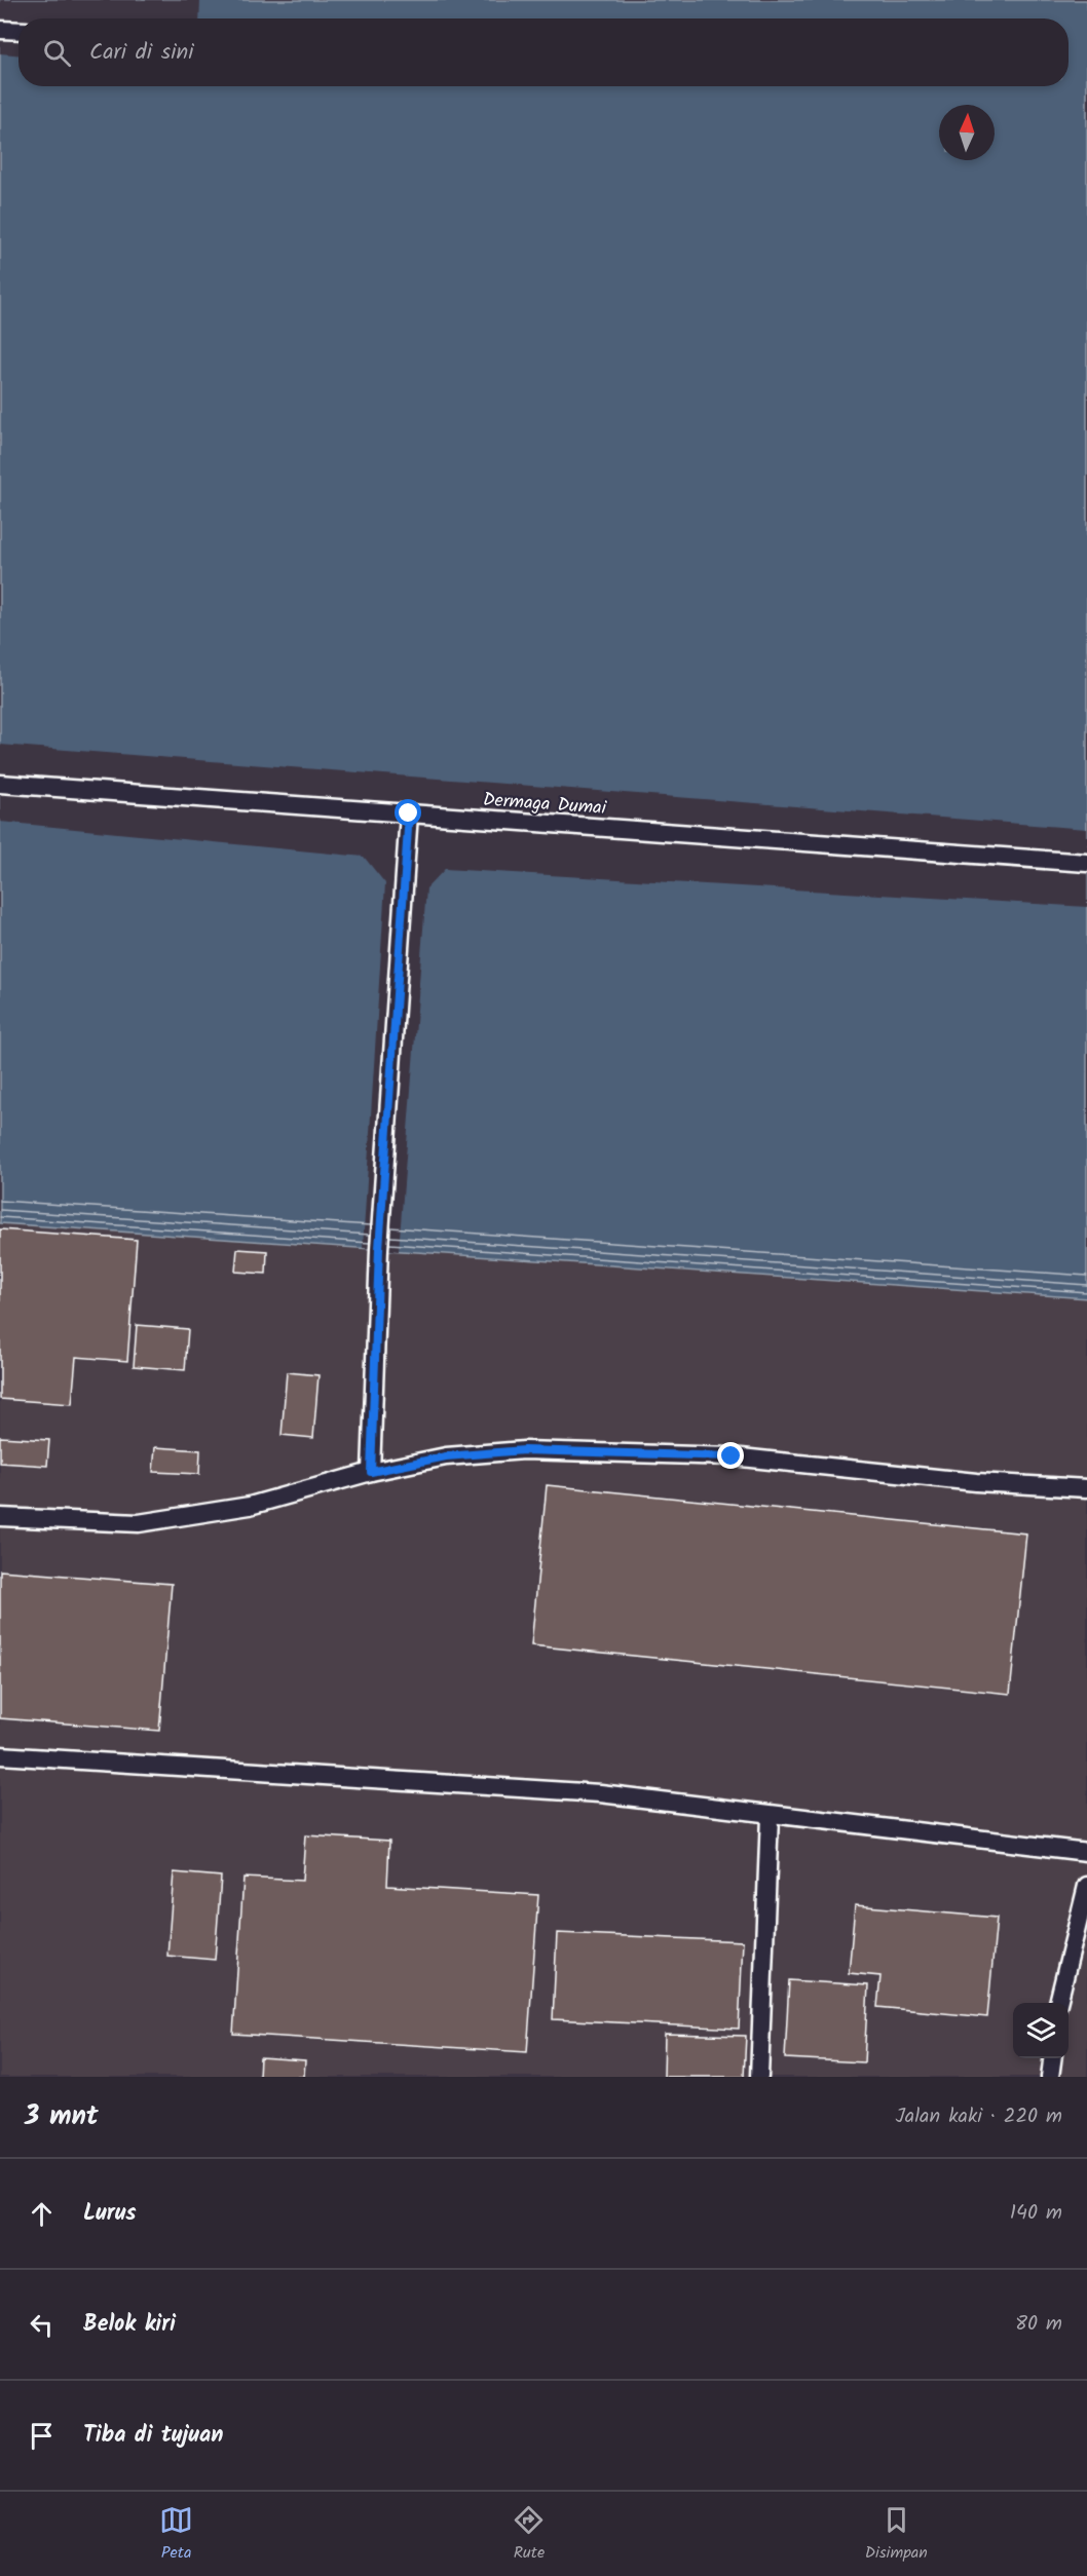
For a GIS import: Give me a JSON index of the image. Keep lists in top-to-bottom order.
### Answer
{
  "streets": {
    "lane": ["Dermaga Dumai"]
  },
  "north": "top",
  "page": {
    "search": "Cari di sini",
    "heading": ["3 mnt", "Jalan kaki · 220 m"],
    "list": [
      ["Lurus", "140 m"],
      ["Belok kiri", "80 m"],
      "Tiba di tujuan"
    ],
    "nav": ["Peta", "Rute", "Disimpan"]
  }
}
